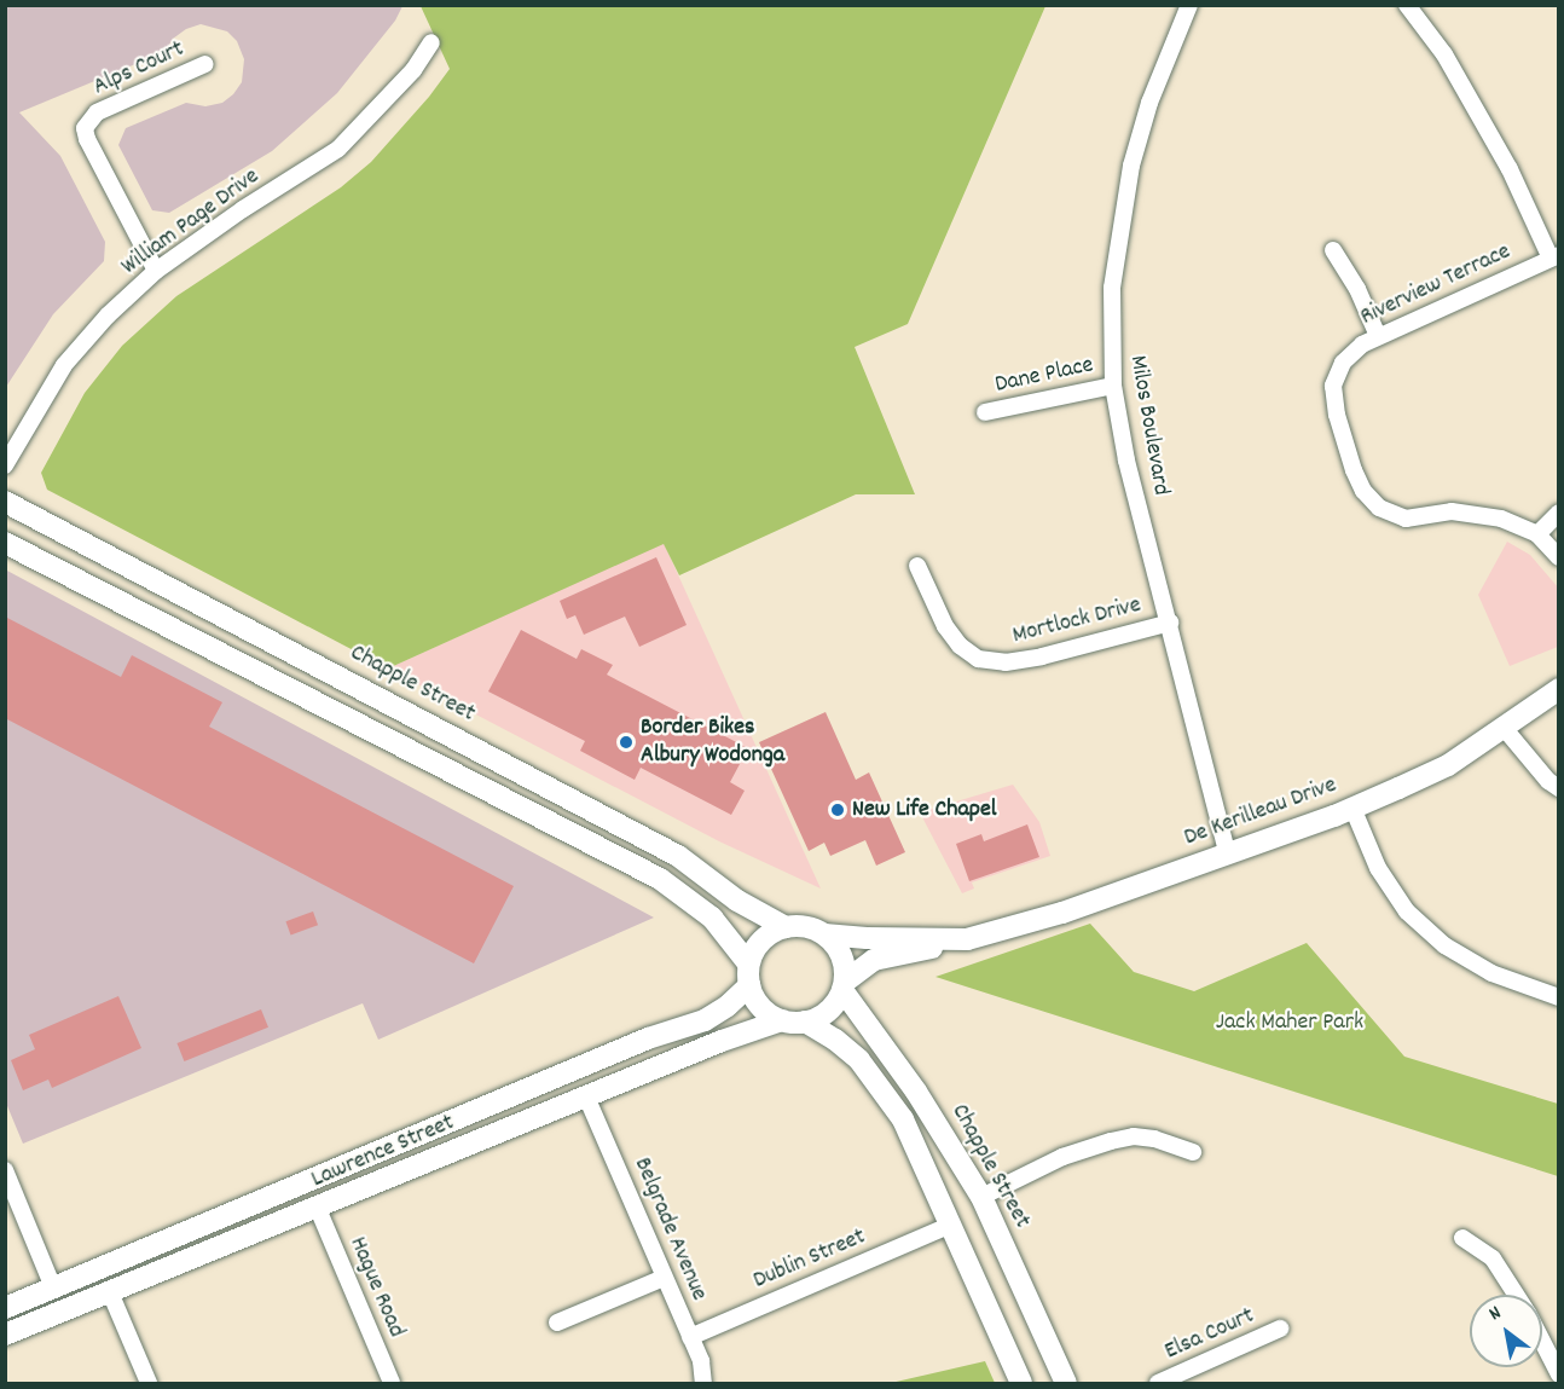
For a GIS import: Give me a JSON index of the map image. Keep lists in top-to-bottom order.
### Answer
{
  "streets": {
    "street": [
      "Alps Court",
      "William Page Drive",
      "Riverview Terrace",
      "Dane Place",
      "Milos Boulevard",
      "Mortlock Drive",
      "Chapple Street",
      "De Kerilleau Drive",
      "Lawrence Street",
      "Belgrade Avenue",
      "Dublin Street",
      "Hague Road",
      "Elsa Court"
    ]
  },
  "crossings": [
    ["Alps Court", "William Page Drive"],
    ["Dane Place", "Milos Boulevard"],
    ["Milos Boulevard", "Mortlock Drive"],
    ["Milos Boulevard", "De Kerilleau Drive"],
    ["Chapple Street", "De Kerilleau Drive"],
    ["Chapple Street", "Lawrence Street"],
    ["De Kerilleau Drive", "Lawrence Street"],
    ["Lawrence Street", "Belgrade Avenue"],
    ["Lawrence Street", "Hague Road"],
    ["Belgrade Avenue", "Dublin Street"]
  ],
  "parks": ["Jack Maher Park"],
  "places": ["Border Bikes Albury Wodonga", "New Life Chapel"],
  "north": "top left"
}
